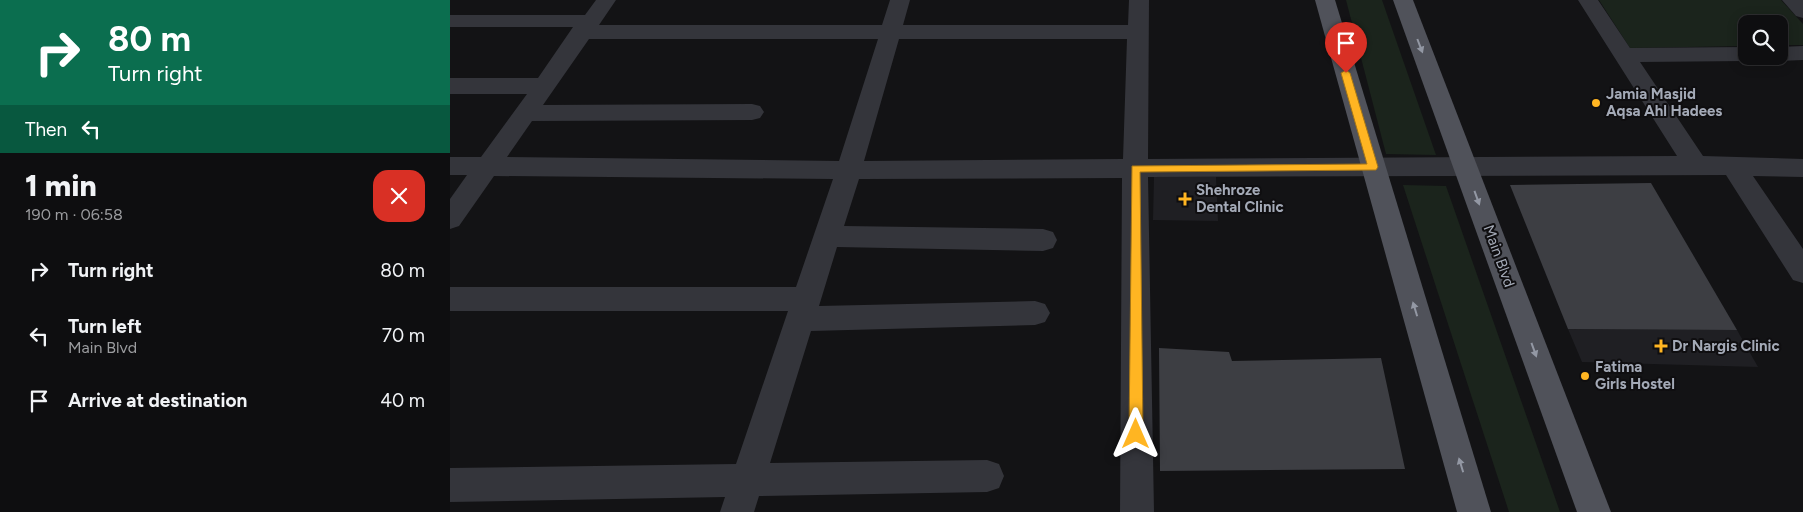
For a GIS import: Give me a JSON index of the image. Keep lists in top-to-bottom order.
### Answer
{
  "streets": {
    "main road": ["Main Blvd"]
  },
  "places": {
    "other": ["Jamia Masjid Aqsa Ahl Hadees", "Fatima Girls Hostel"],
    "health": ["Shehroze Dental Clinic", "Dr Nargis Clinic"]
  },
  "page": {
    "turn": ["80 m", "Turn right"],
    "then": "Then",
    "heading": ["1 min", "190 m · 06:58"],
    "list": [
      {
        "name": "Turn right",
        "value": "80 m"
      },
      {
        "name": "Turn left",
        "note": "Main Blvd",
        "value": "70 m"
      },
      {
        "name": "Arrive at destination",
        "value": "40 m"
      }
    ]
  }
}
